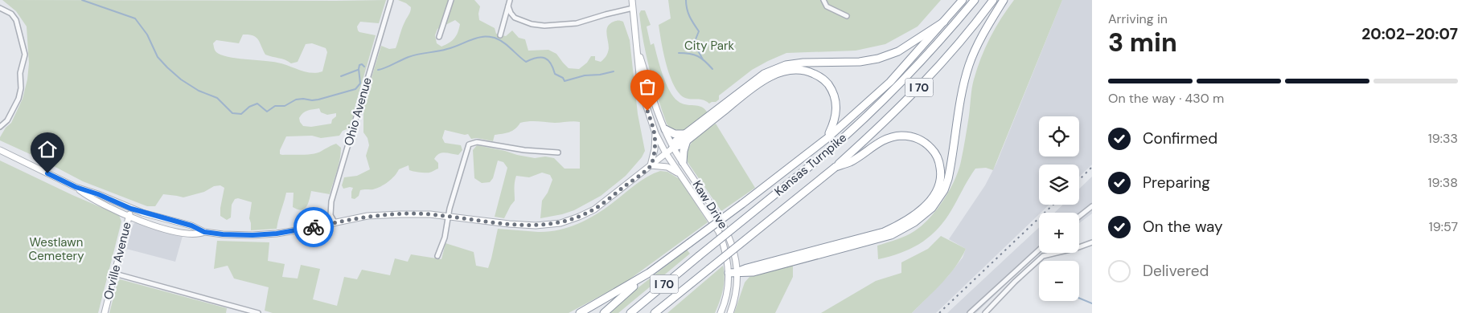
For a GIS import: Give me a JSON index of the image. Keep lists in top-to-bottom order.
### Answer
{
  "streets": {
    "highway": ["I 70", "Kansas Turnpike"],
    "main road": ["Kaw Drive", "Orville Avenue"],
    "street": ["Ohio Avenue"]
  },
  "parks": ["City Park", "Westlawn Cemetery"],
  "page": {
    "heading": ["3 min", "Arriving in", "20:02–20:07"],
    "bar": "On the way · 430 m",
    "map_buttons": ["+", "−"],
    "list": [
      ["Confirmed", "19:33"],
      ["Preparing", "19:38"],
      ["On the way", "19:57"],
      "Delivered"
    ]
  }
}
